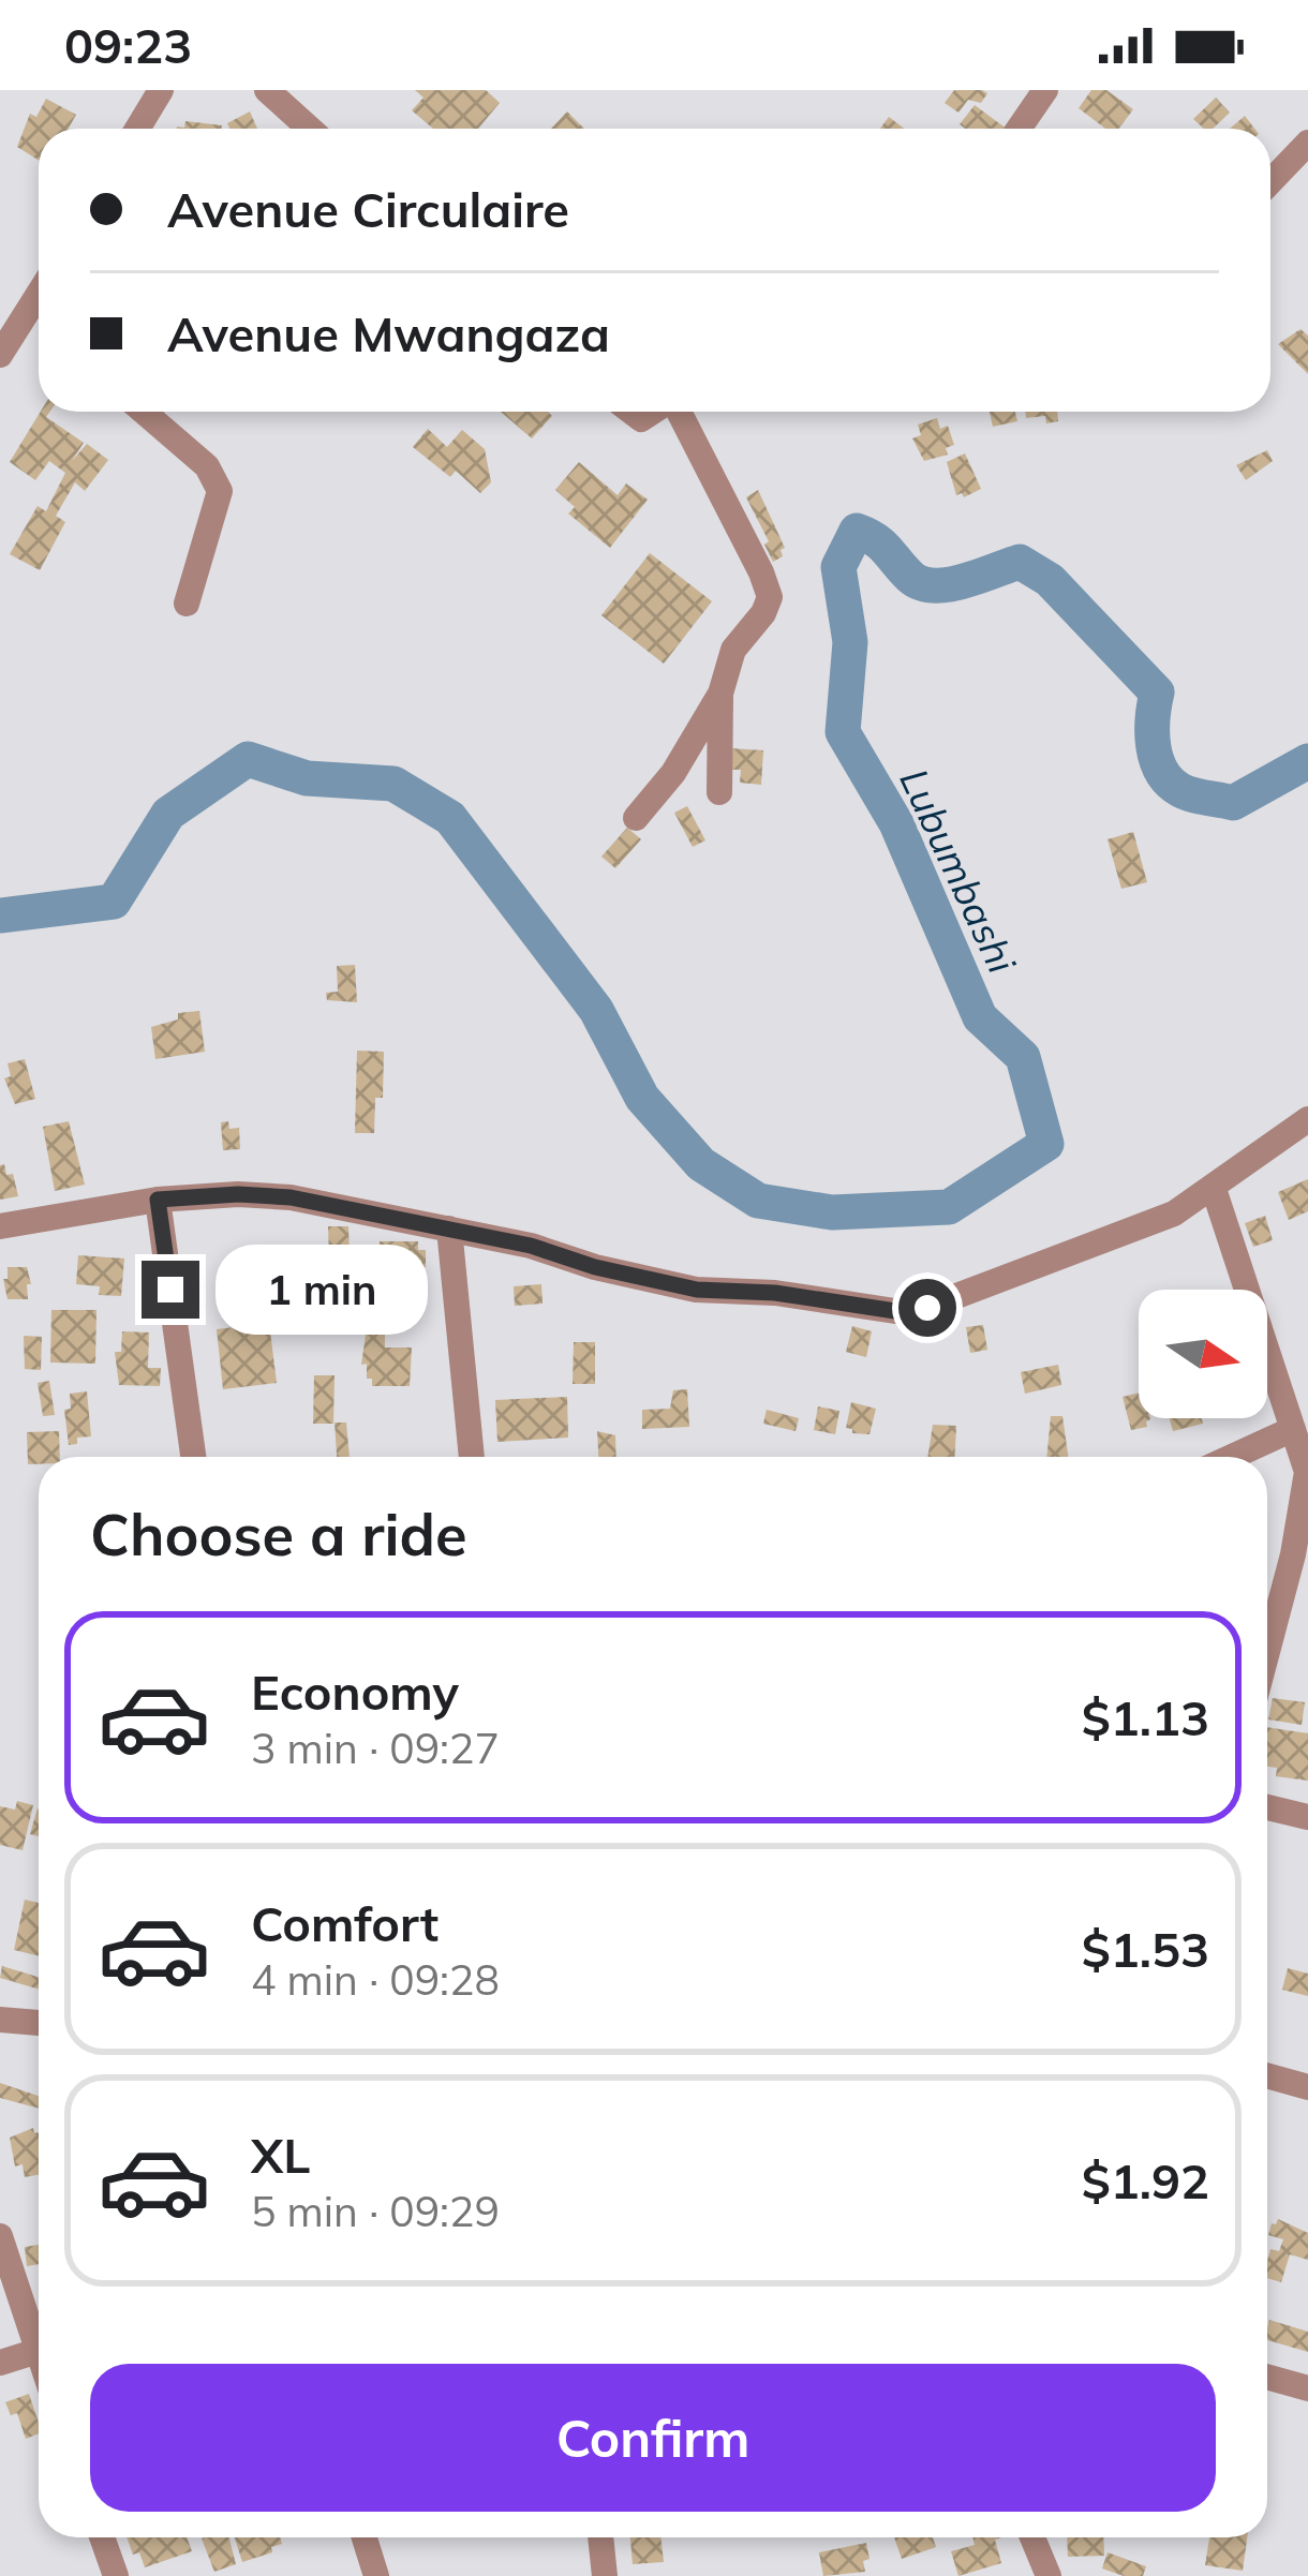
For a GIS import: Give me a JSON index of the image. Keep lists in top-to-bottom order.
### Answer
{
  "water": ["Lubumbashi"],
  "north": "right",
  "page": {
    "status": "09:23",
    "banner": ["Avenue Circulaire", "Avenue Mwangaza"],
    "bubble": "1 min",
    "heading": "Choose a ride",
    "list": [
      {
        "name": "Economy",
        "note": "3 min · 09:27",
        "value": "$1.13"
      },
      {
        "name": "Comfort",
        "note": "4 min · 09:28",
        "value": "$1.53"
      },
      {
        "name": "XL",
        "note": "5 min · 09:29",
        "value": "$1.92"
      }
    ],
    "buttons": "Confirm"
  }
}
